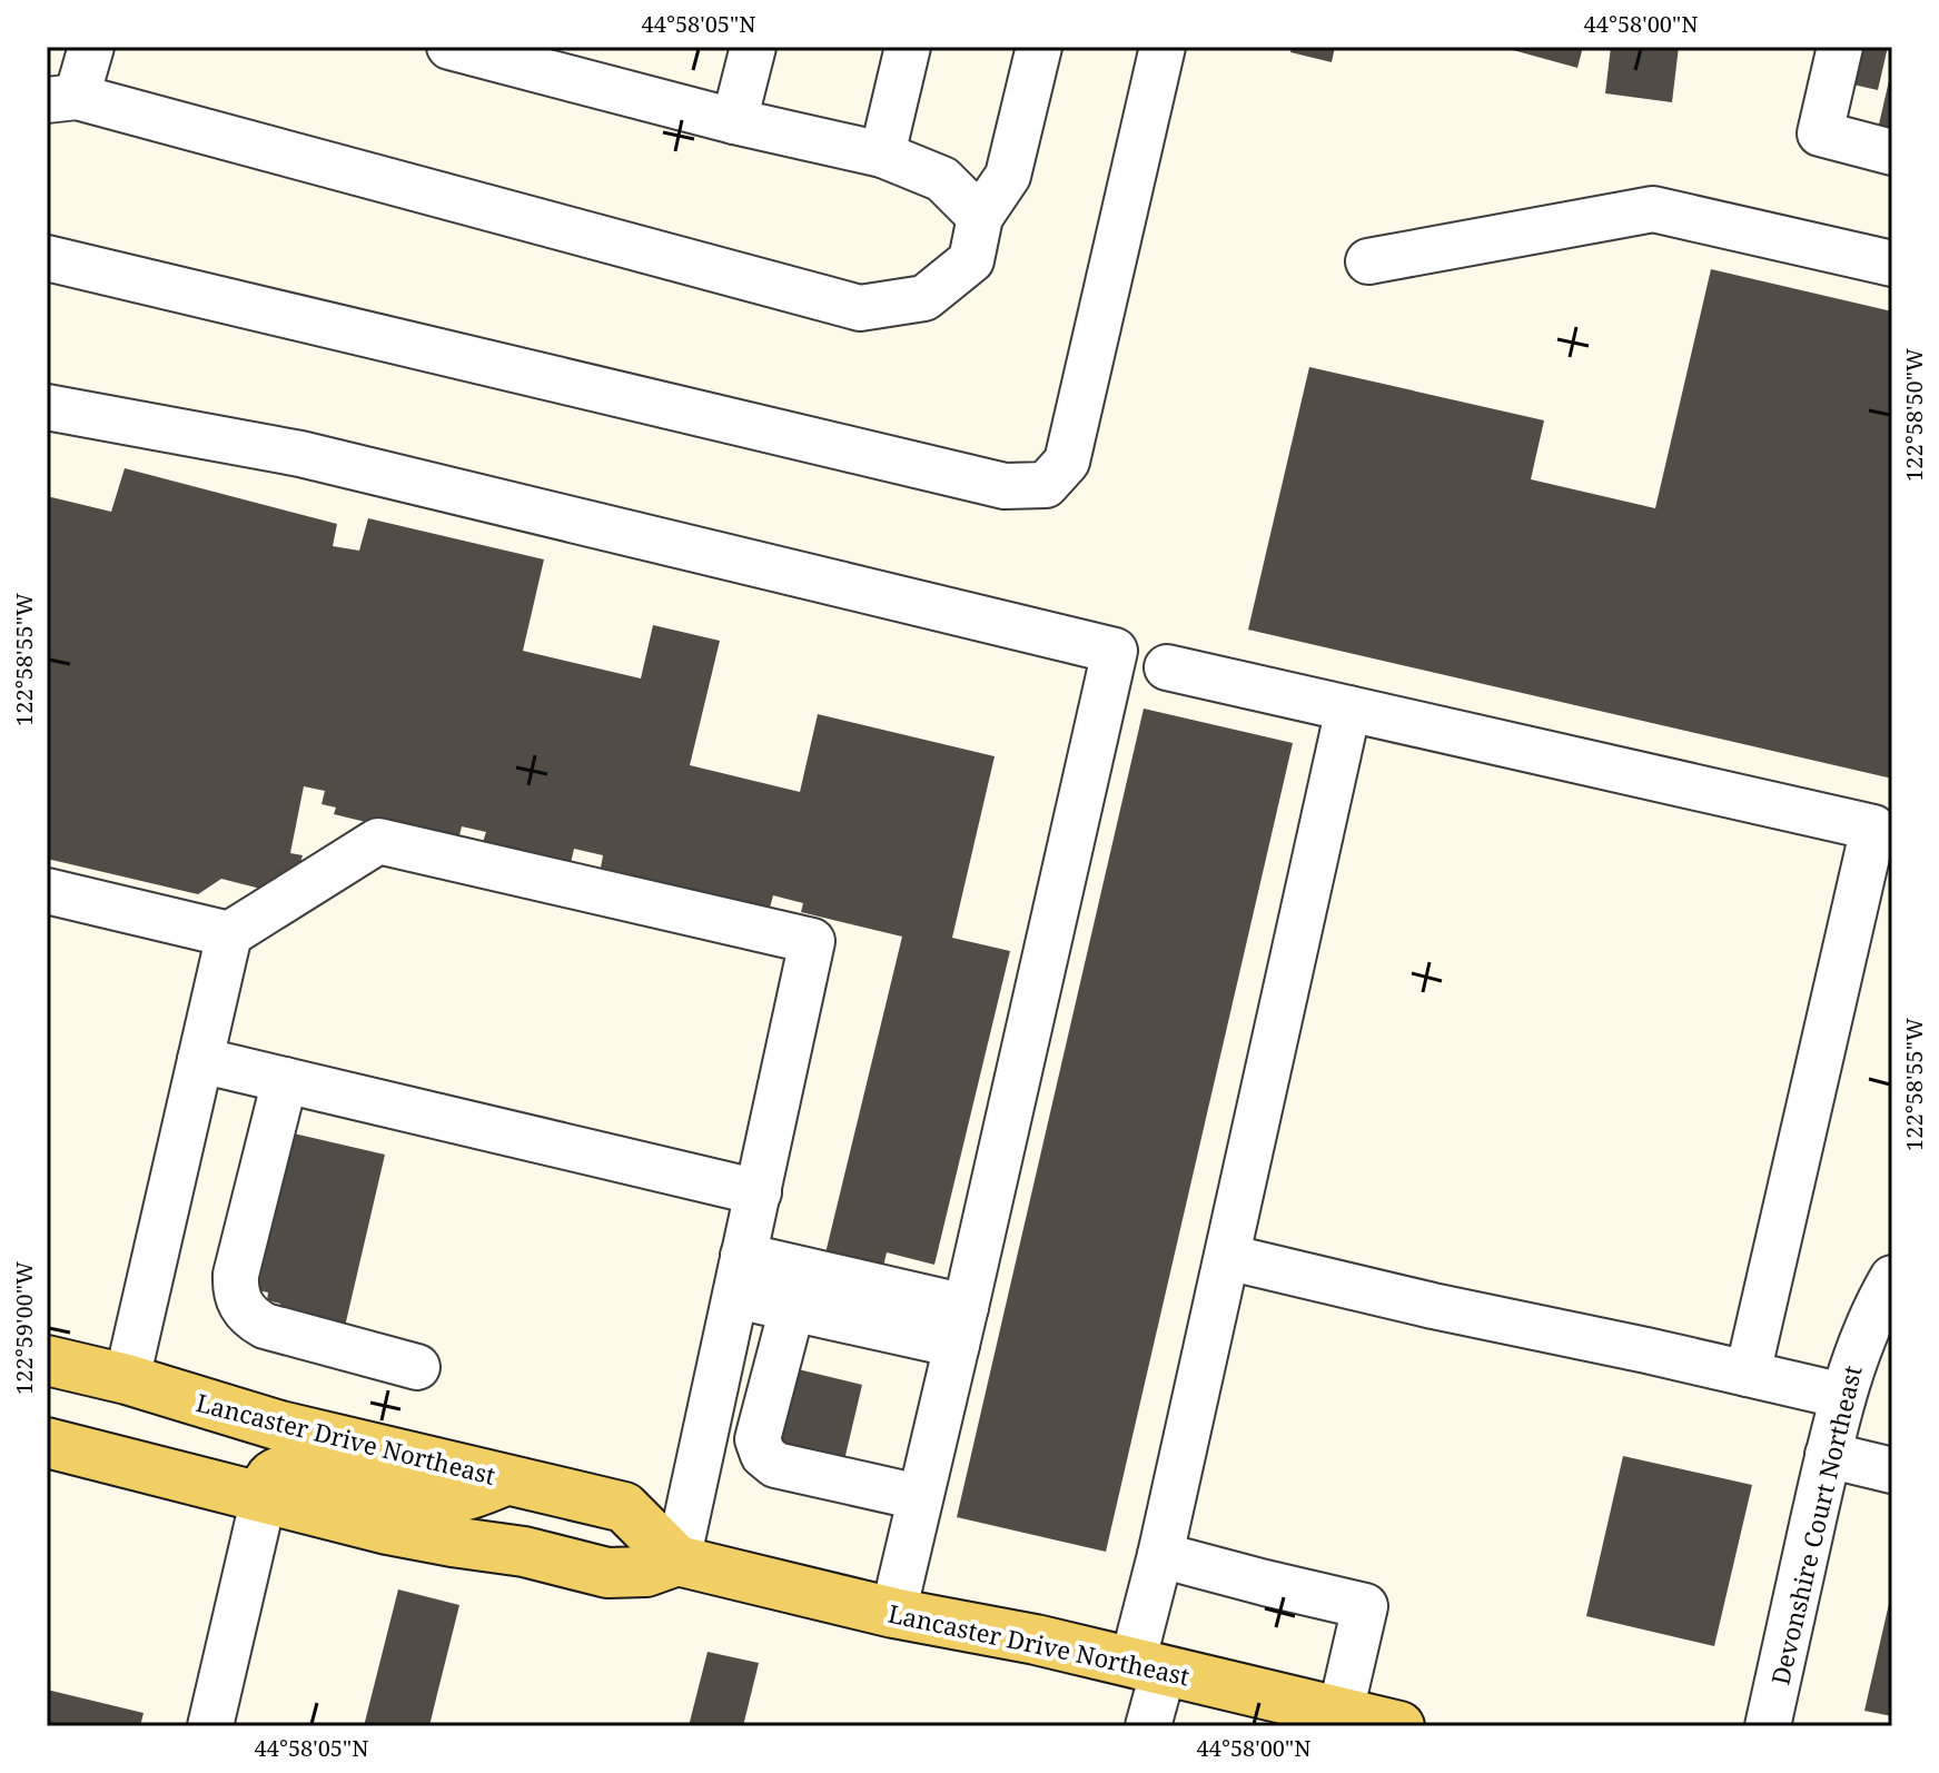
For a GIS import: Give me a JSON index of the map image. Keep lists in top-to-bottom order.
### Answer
{
  "streets": {
    "main road": ["Lancaster Drive Northeast"],
    "street": ["Devonshire Court Northeast"]
  },
  "coordinates": [
    "44°58'05\"N",
    "44°58'00\"N",
    "122°58'50\"W",
    "122°58'55\"W",
    "122°59'00\"W"
  ]
}
